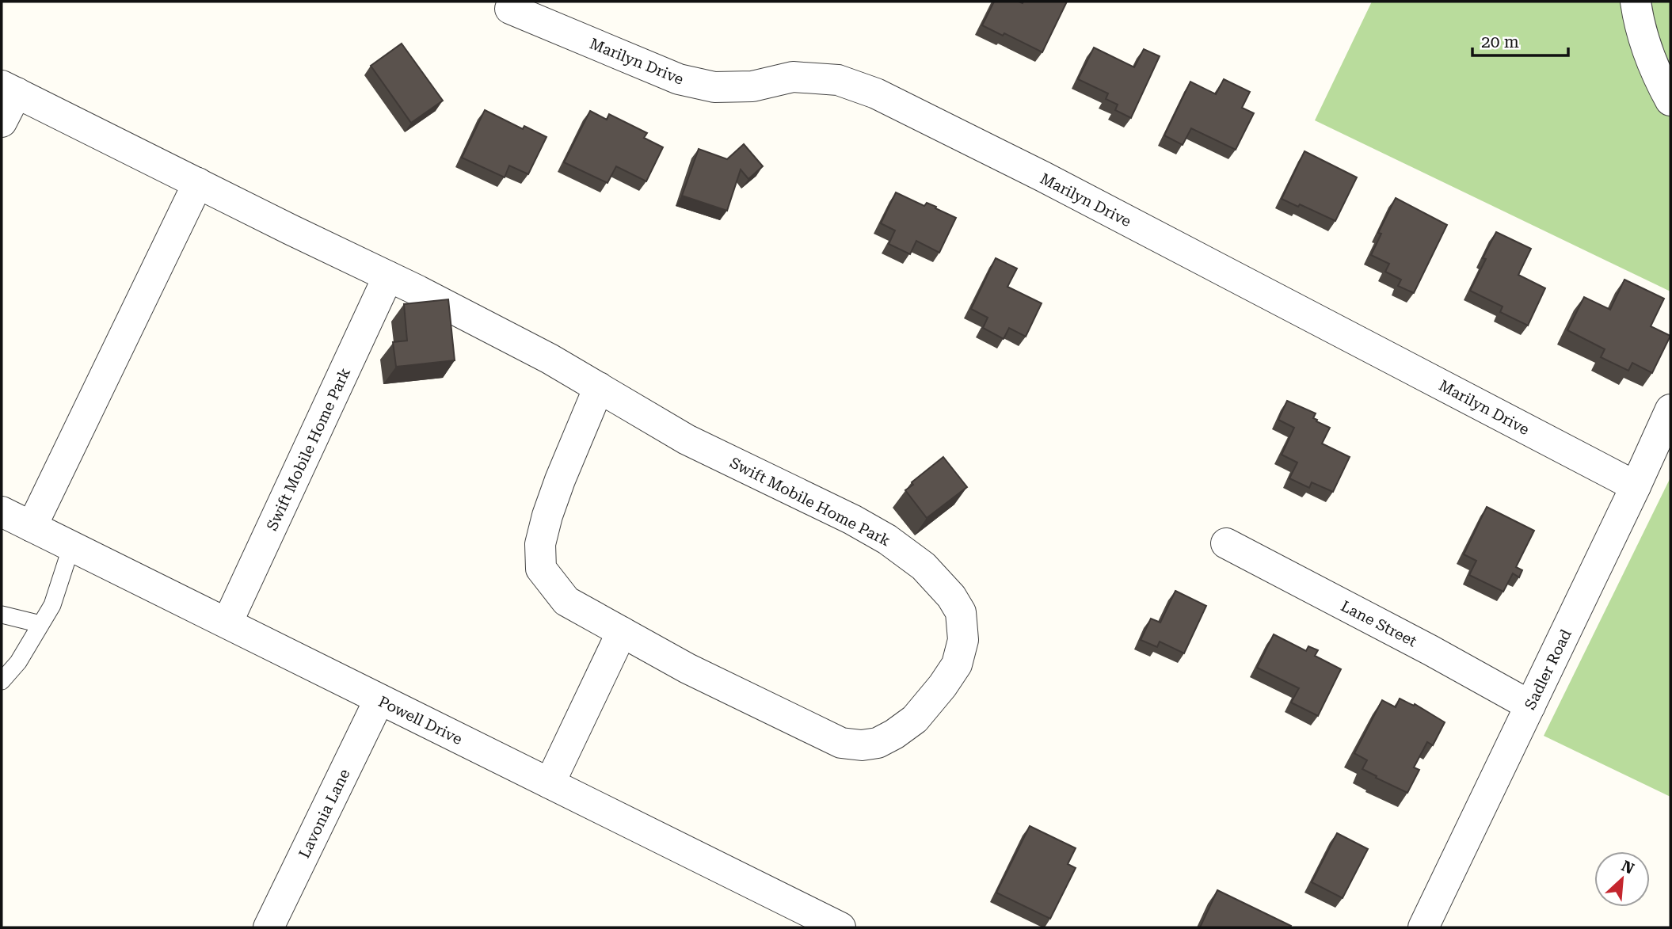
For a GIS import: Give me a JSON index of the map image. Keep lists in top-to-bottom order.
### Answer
{
  "streets": {
    "street": [
      "Marilyn Drive",
      "Swift Mobile Home Park",
      "Lane Street",
      "Sadler Road",
      "Powell Drive",
      "Lavonia Lane"
    ]
  },
  "crossings": [
    ["Marilyn Drive", "Sadler Road"],
    ["Swift Mobile Home Park", "Powell Drive"],
    ["Lane Street", "Sadler Road"],
    ["Powell Drive", "Lavonia Lane"]
  ],
  "scale_bar": "20 m",
  "north": "top right"
}
